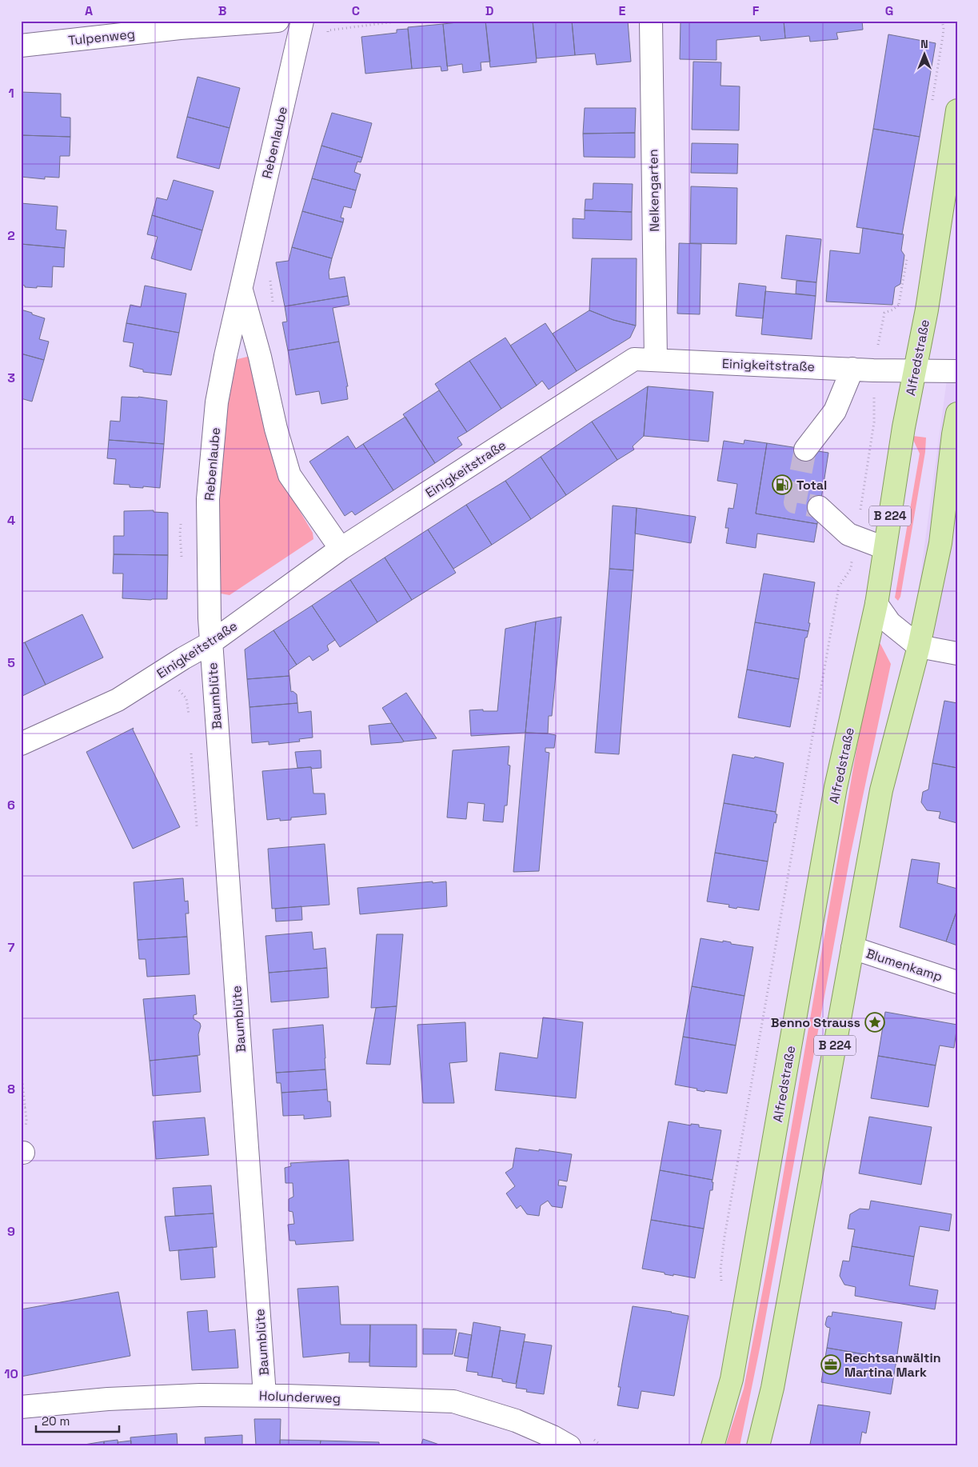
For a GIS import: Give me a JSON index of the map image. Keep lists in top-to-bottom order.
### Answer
{
  "streets": {
    "main road": ["Alfredstraße", "B 224"],
    "street": [
      "Tulpenweg",
      "Rebenlaube",
      "Nelkengarten",
      "Einigkeitstraße",
      "Baumblüte",
      "Blumenkamp",
      "Holunderweg"
    ]
  },
  "crossings": [
    ["Rebenlaube", "Einigkeitstraße"],
    ["Rebenlaube", "Baumblüte"],
    ["Nelkengarten", "Einigkeitstraße"],
    ["Alfredstraße", "Einigkeitstraße"],
    ["Einigkeitstraße", "Baumblüte"],
    ["B 224", "Blumenkamp"],
    ["Baumblüte", "Holunderweg"]
  ],
  "places": {
    "fuel station": ["Total"],
    "place": ["Benno Strauss"],
    "office": ["Rechtsanwältin Martina Mark"]
  },
  "scale_bar": "20 m",
  "north": "top",
  "grid": {
    "columns": [
      "A",
      "B",
      "C",
      "D",
      "E",
      "F",
      "G"
    ],
    "rows": [
      "1",
      "2",
      "3",
      "4",
      "5",
      "6",
      "7",
      "8",
      "9",
      "10"
    ]
  }
}
